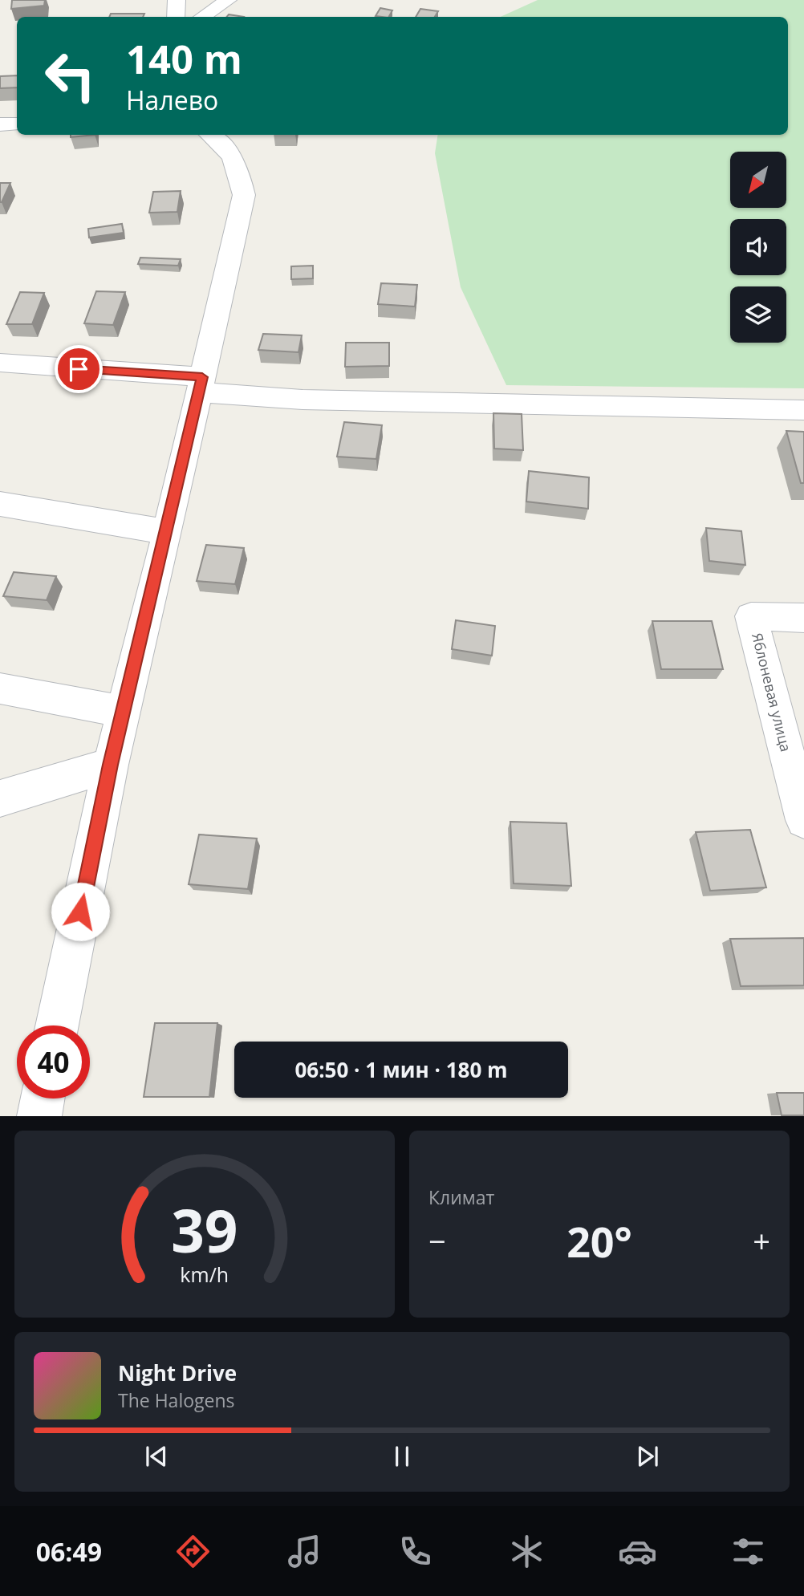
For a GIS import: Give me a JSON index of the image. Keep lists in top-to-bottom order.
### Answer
{
  "streets": {
    "street": ["Яблоневая улица"]
  },
  "north": "bottom left",
  "page": {
    "turn": ["140 m", "Налево"],
    "limit": "40",
    "trip": "06:50 · 1 мин · 180 m",
    "tile": "Климат",
    "heat": ["−", "20°", "+"],
    "song": ["Night Drive", "The Halogens"],
    "tabs": "06:49",
    "gauge": ["39", "km/h"]
  }
}
